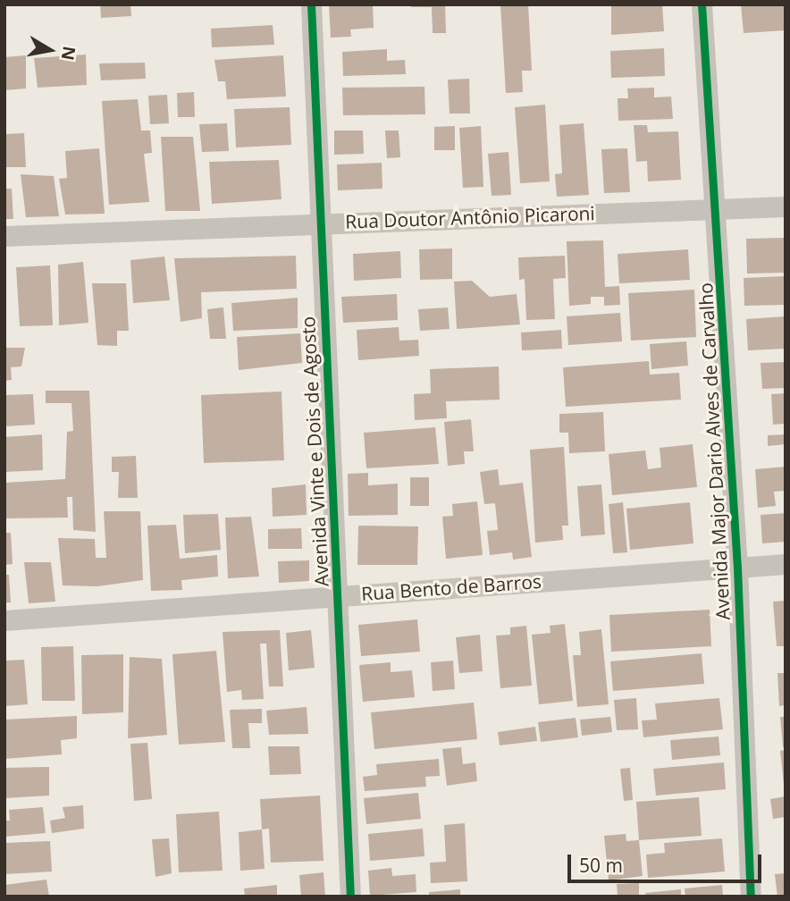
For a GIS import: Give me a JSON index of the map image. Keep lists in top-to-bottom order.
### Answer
{
  "streets": {
    "street": [
      "Rua Doutor Antônio Picaroni",
      "Avenida Vinte e Dois de Agosto",
      "Avenida Major Dario Alves de Carvalho",
      "Rua Bento de Barros"
    ]
  },
  "crossings": [
    ["Rua Doutor Antônio Picaroni", "Avenida Vinte e Dois de Agosto"],
    ["Rua Doutor Antônio Picaroni", "Avenida Major Dario Alves de Carvalho"],
    ["Avenida Vinte e Dois de Agosto", "Rua Bento de Barros"],
    ["Avenida Major Dario Alves de Carvalho", "Rua Bento de Barros"]
  ],
  "scale_bar": "50 m",
  "north": "right"
}
